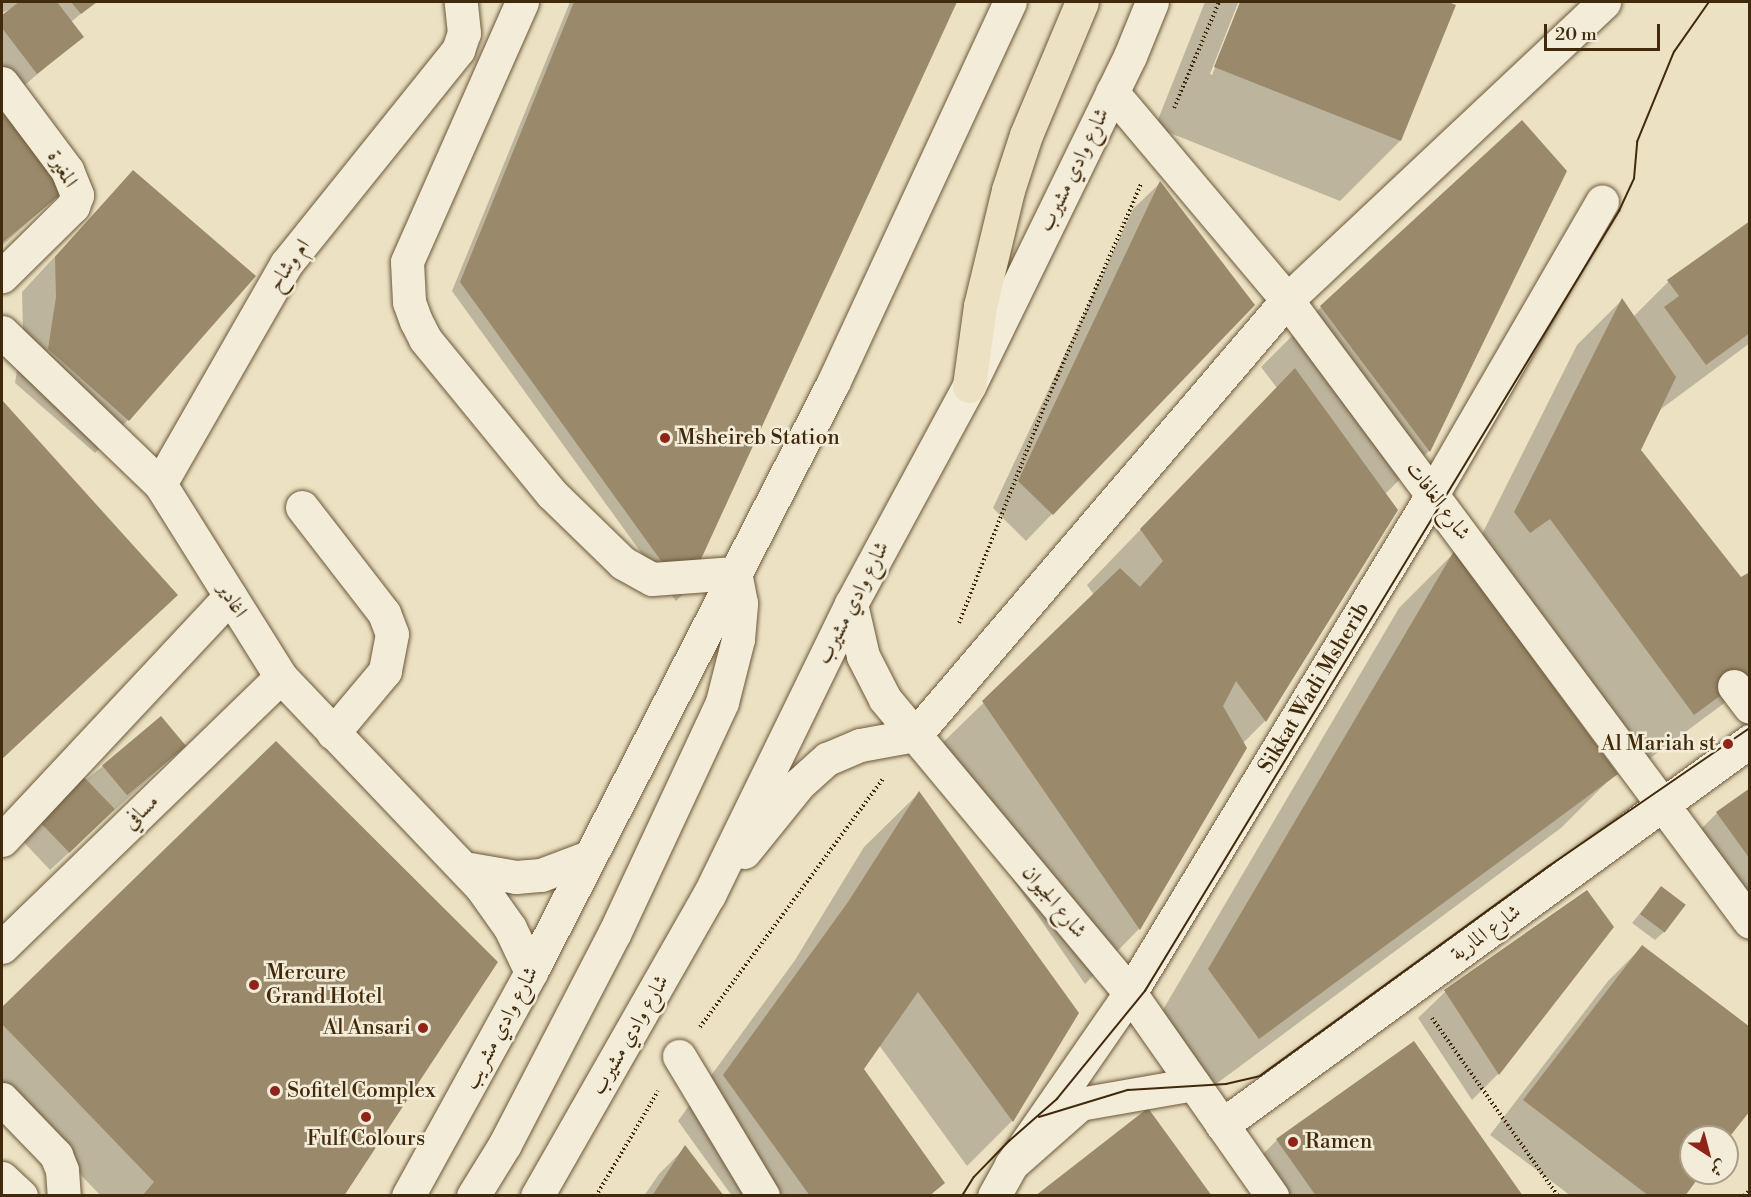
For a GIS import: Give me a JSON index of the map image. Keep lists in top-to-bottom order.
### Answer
{
  "streets": {
    "street": [
      "المغيرة",
      "شارع وادي مشيرب",
      "ام وشاح",
      "شارع الغافات",
      "اغادير",
      "Sikkat Wadi Msherib",
      "مسافي",
      "شارع الجيوان",
      "شارع المارية",
      "شارع وادي مشريب"
    ]
  },
  "crossings": [
    ["شارع وادي مشيرب", "شارع الغافات"],
    ["شارع وادي مشيرب", "شارع الجيوان"],
    ["ام وشاح", "اغادير"],
    ["شارع الغافات", "Sikkat Wadi Msherib"],
    ["شارع الغافات", "شارع المارية"],
    ["اغادير", "مسافي"],
    ["اغادير", "شارع وادي مشريب"],
    ["Sikkat Wadi Msherib", "شارع الجيوان"],
    ["شارع الجيوان", "شارع المارية"]
  ],
  "places": [
    "Msheireb Station",
    "Al Mariah st",
    "Mercure Grand Hotel",
    "Al Ansari",
    "Sofitel Complex",
    "Fulf Colours",
    "Ramen"
  ],
  "scale_bar": "20 m",
  "north": "bottom right"
}
